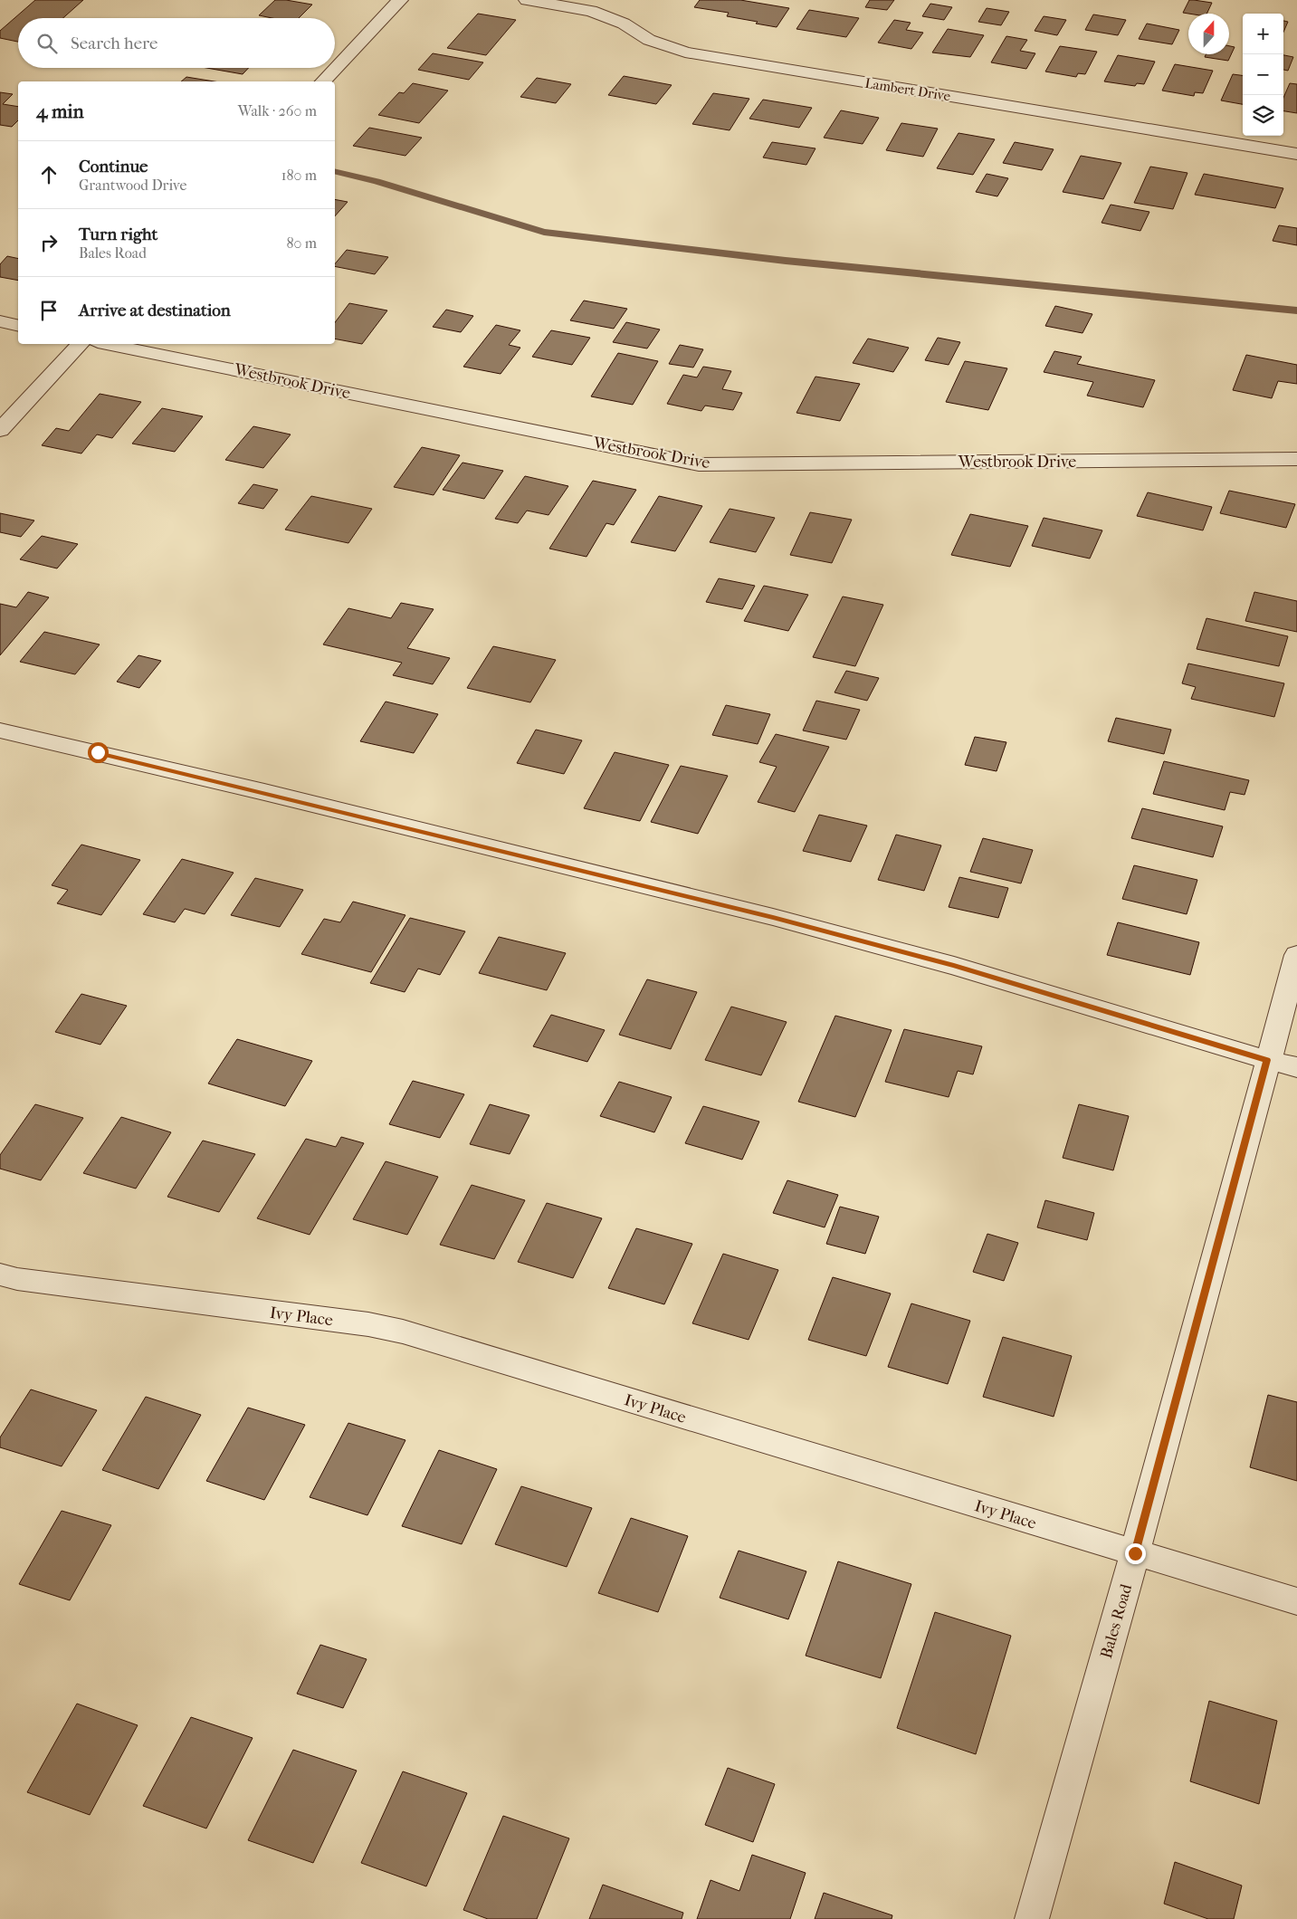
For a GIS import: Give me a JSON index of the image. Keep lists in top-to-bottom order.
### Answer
{
  "streets": {
    "street": [
      "Lambert Drive",
      "Westbrook Drive",
      "Ivy Place",
      "Bales Road"
    ]
  },
  "crossings": [
    ["Ivy Place", "Bales Road"]
  ],
  "north": "top",
  "page": {
    "map_buttons": ["+", "−"],
    "search": "Search here",
    "heading": ["4 min", "Walk · 260 m"],
    "list": [
      ["Continue", "Grantwood Drive", "180 m"],
      ["Turn right", "Bales Road", "80 m"],
      "Arrive at destination"
    ]
  }
}
